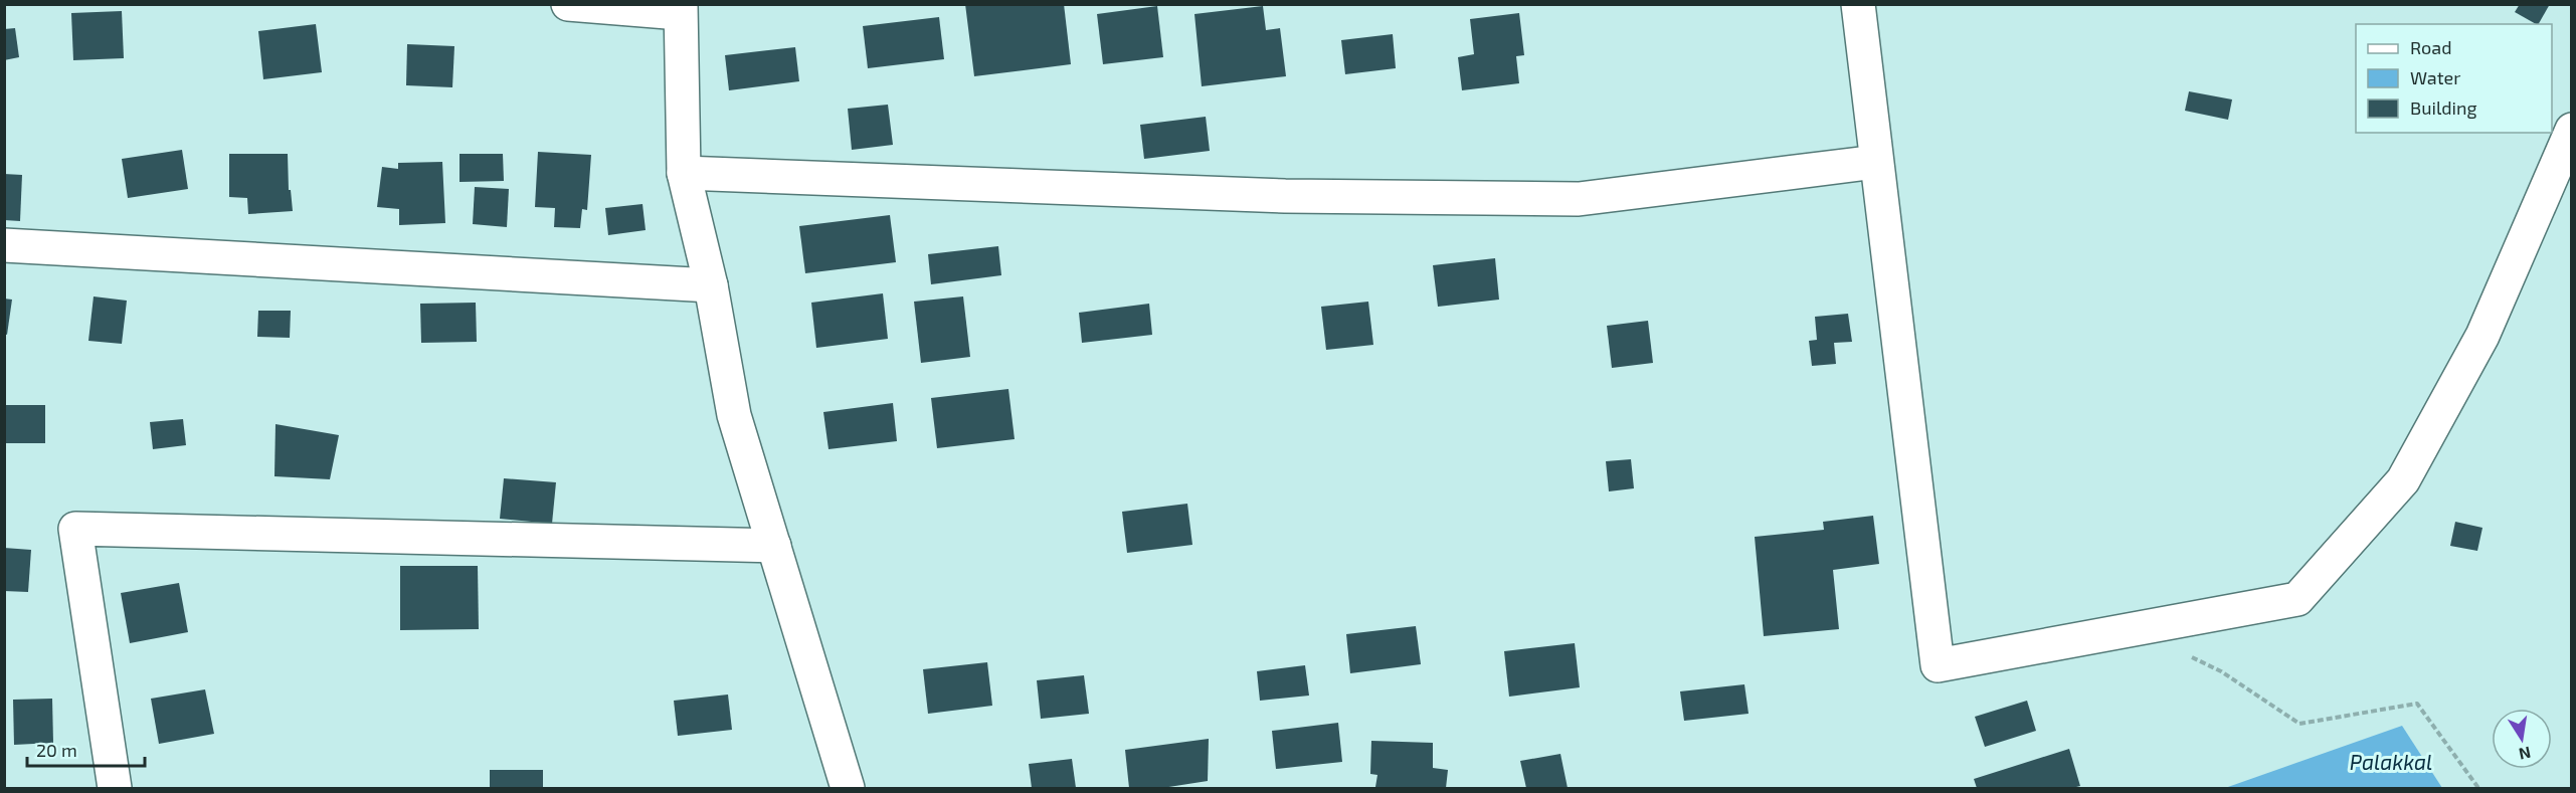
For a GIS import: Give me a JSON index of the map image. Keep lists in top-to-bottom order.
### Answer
{
  "water": ["Palakkal"],
  "legend": ["Road", "Water", "Building"],
  "scale_bar": "20 m",
  "north": "bottom"
}
